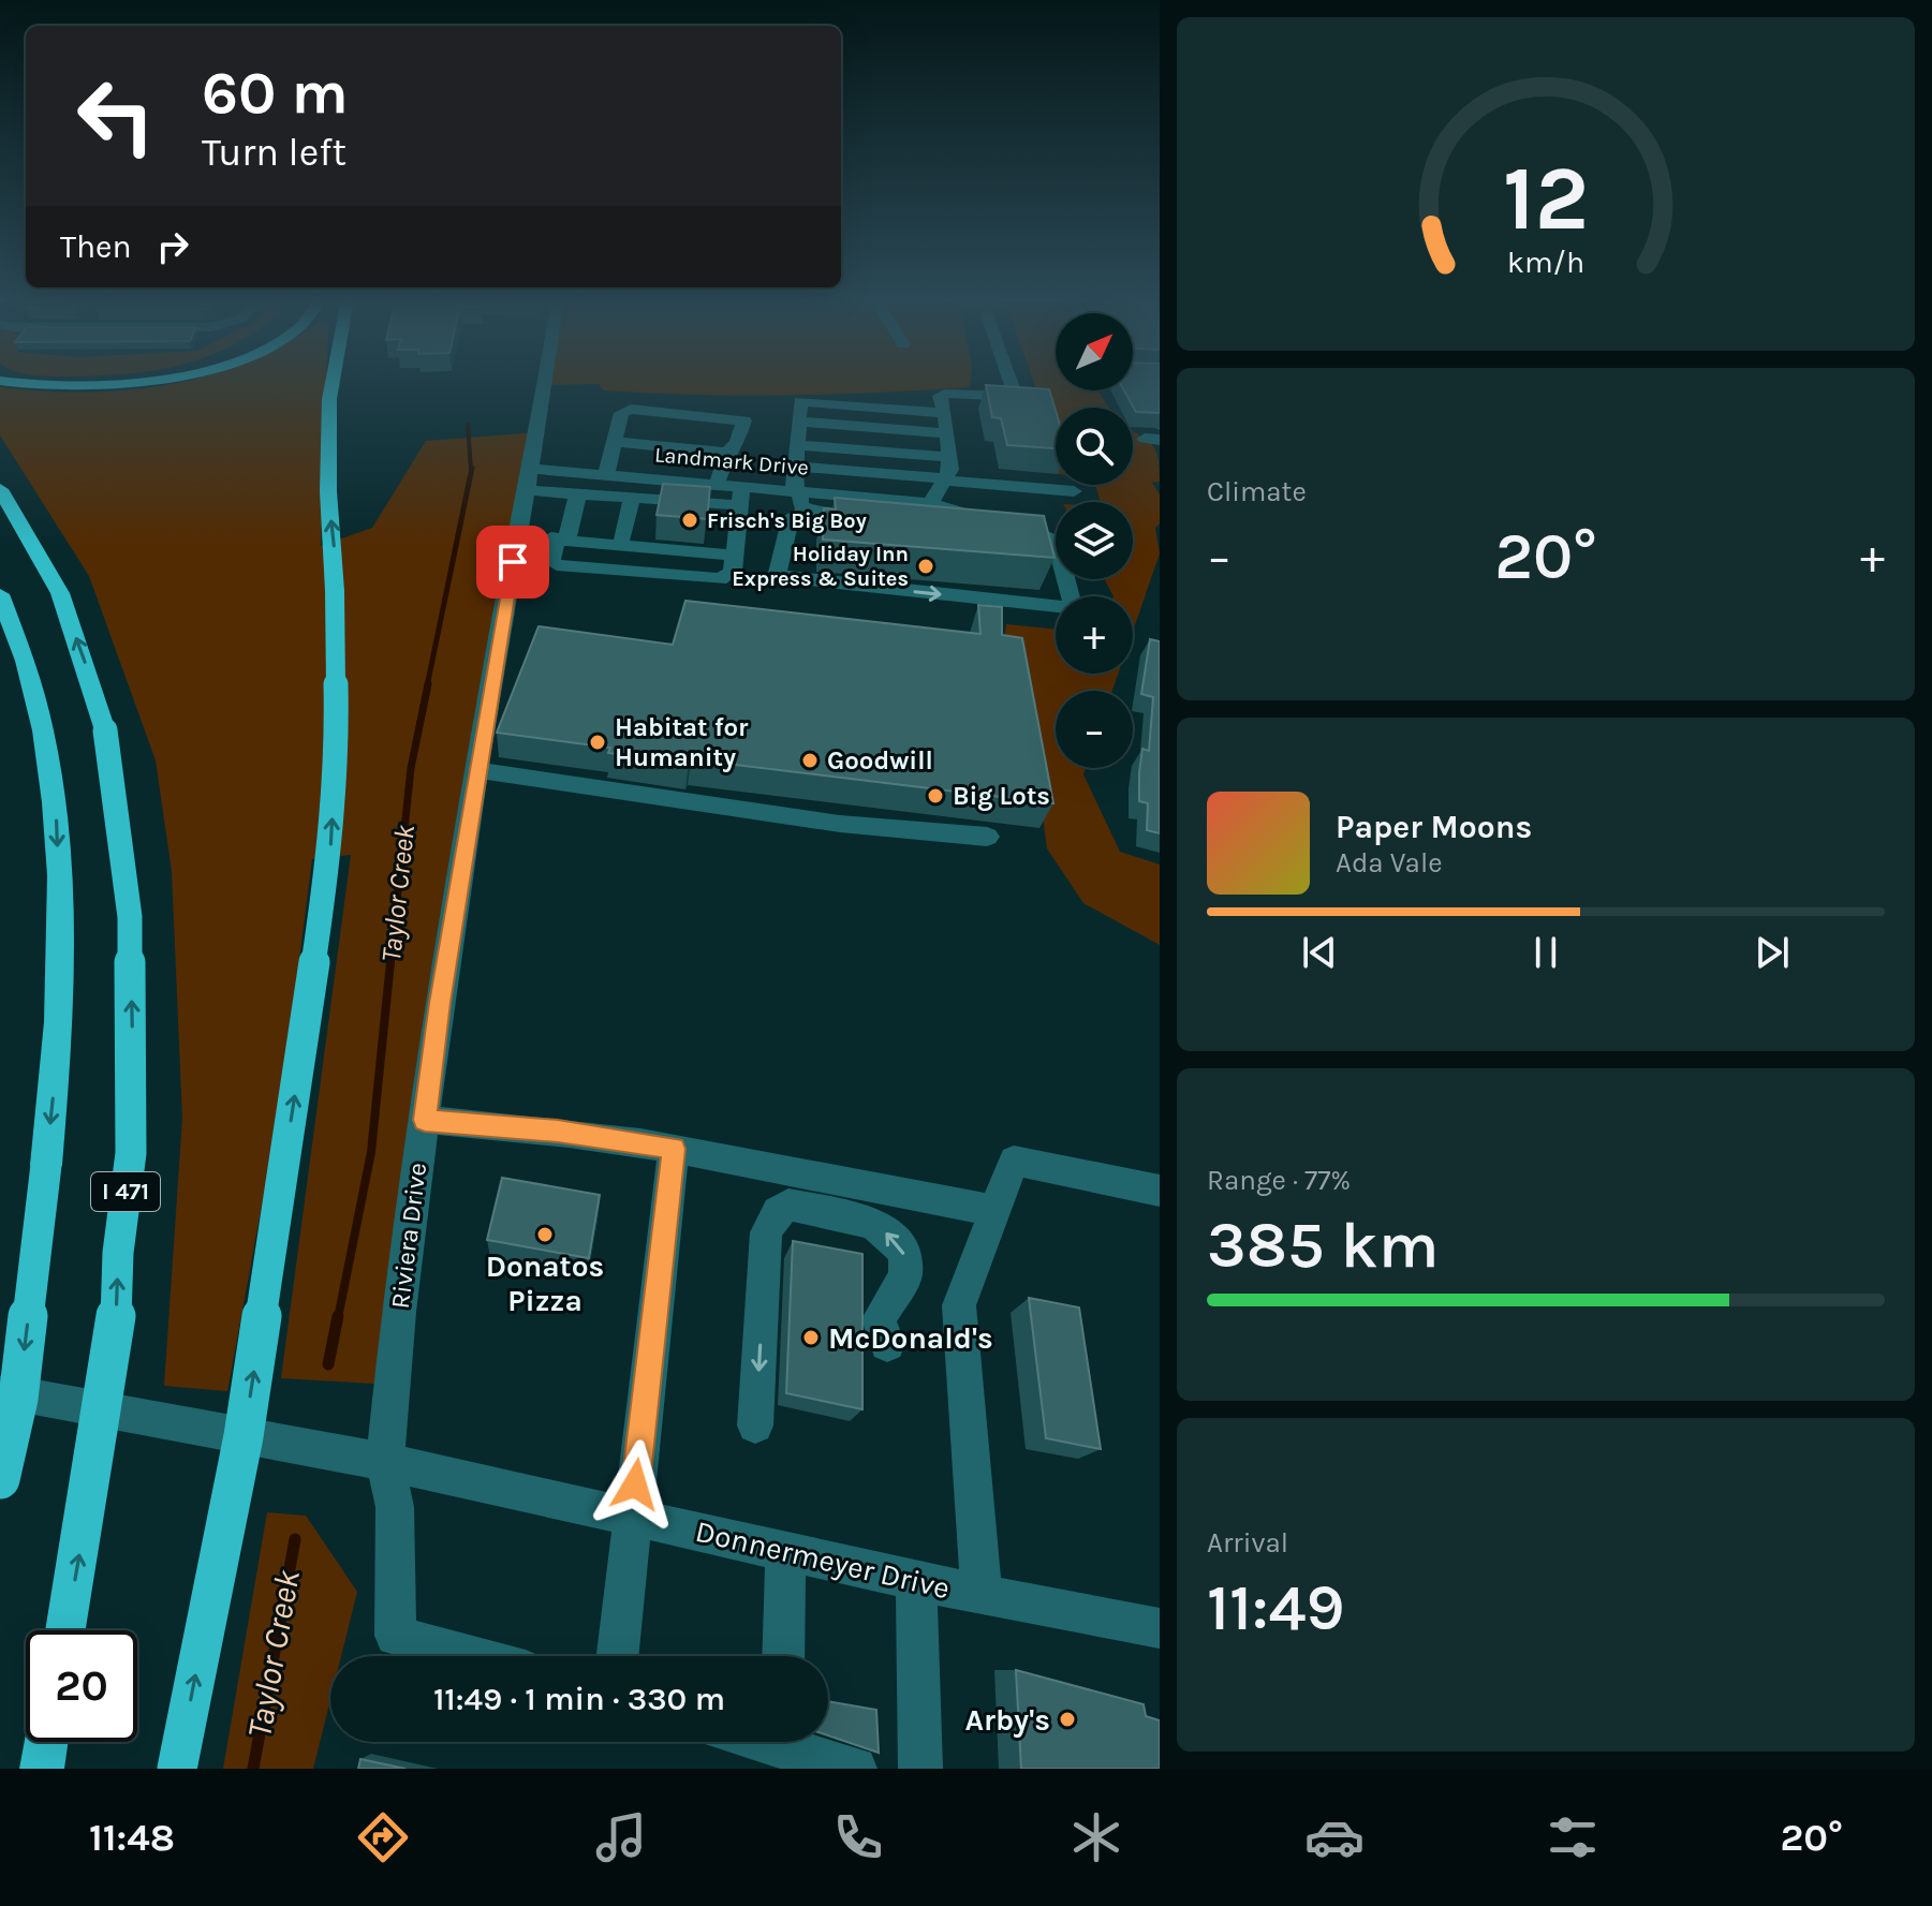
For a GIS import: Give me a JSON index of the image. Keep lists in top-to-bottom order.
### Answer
{
  "streets": {
    "highway": ["I 471"],
    "street": ["Landmark Drive", "Riviera Drive", "Donnermeyer Drive"]
  },
  "crossings": [
    ["Landmark Drive", "Riviera Drive"],
    ["Riviera Drive", "Donnermeyer Drive"]
  ],
  "water": ["Taylor Creek"],
  "places": [
    "Frisch's Big Boy",
    "Holiday Inn Express & Suites",
    "Habitat for Humanity",
    "Goodwill",
    "Big Lots",
    "Donatos Pizza",
    "McDonald's",
    "Arby's"
  ],
  "north": "top right",
  "page": {
    "turn": ["60 m", "Turn left"],
    "then": "Then",
    "map_buttons": ["+", "−"],
    "tile": [
      "Climate",
      ["Range · 77%", "385 km"],
      ["Arrival", "11:49"]
    ],
    "heat": ["−", "20°", "+"],
    "song": ["Paper Moons", "Ada Vale"],
    "limit": "20",
    "trip": "11:49 · 1 min · 330 m",
    "tabs": ["11:48", "20°"],
    "gauge": ["12", "km/h"]
  }
}
